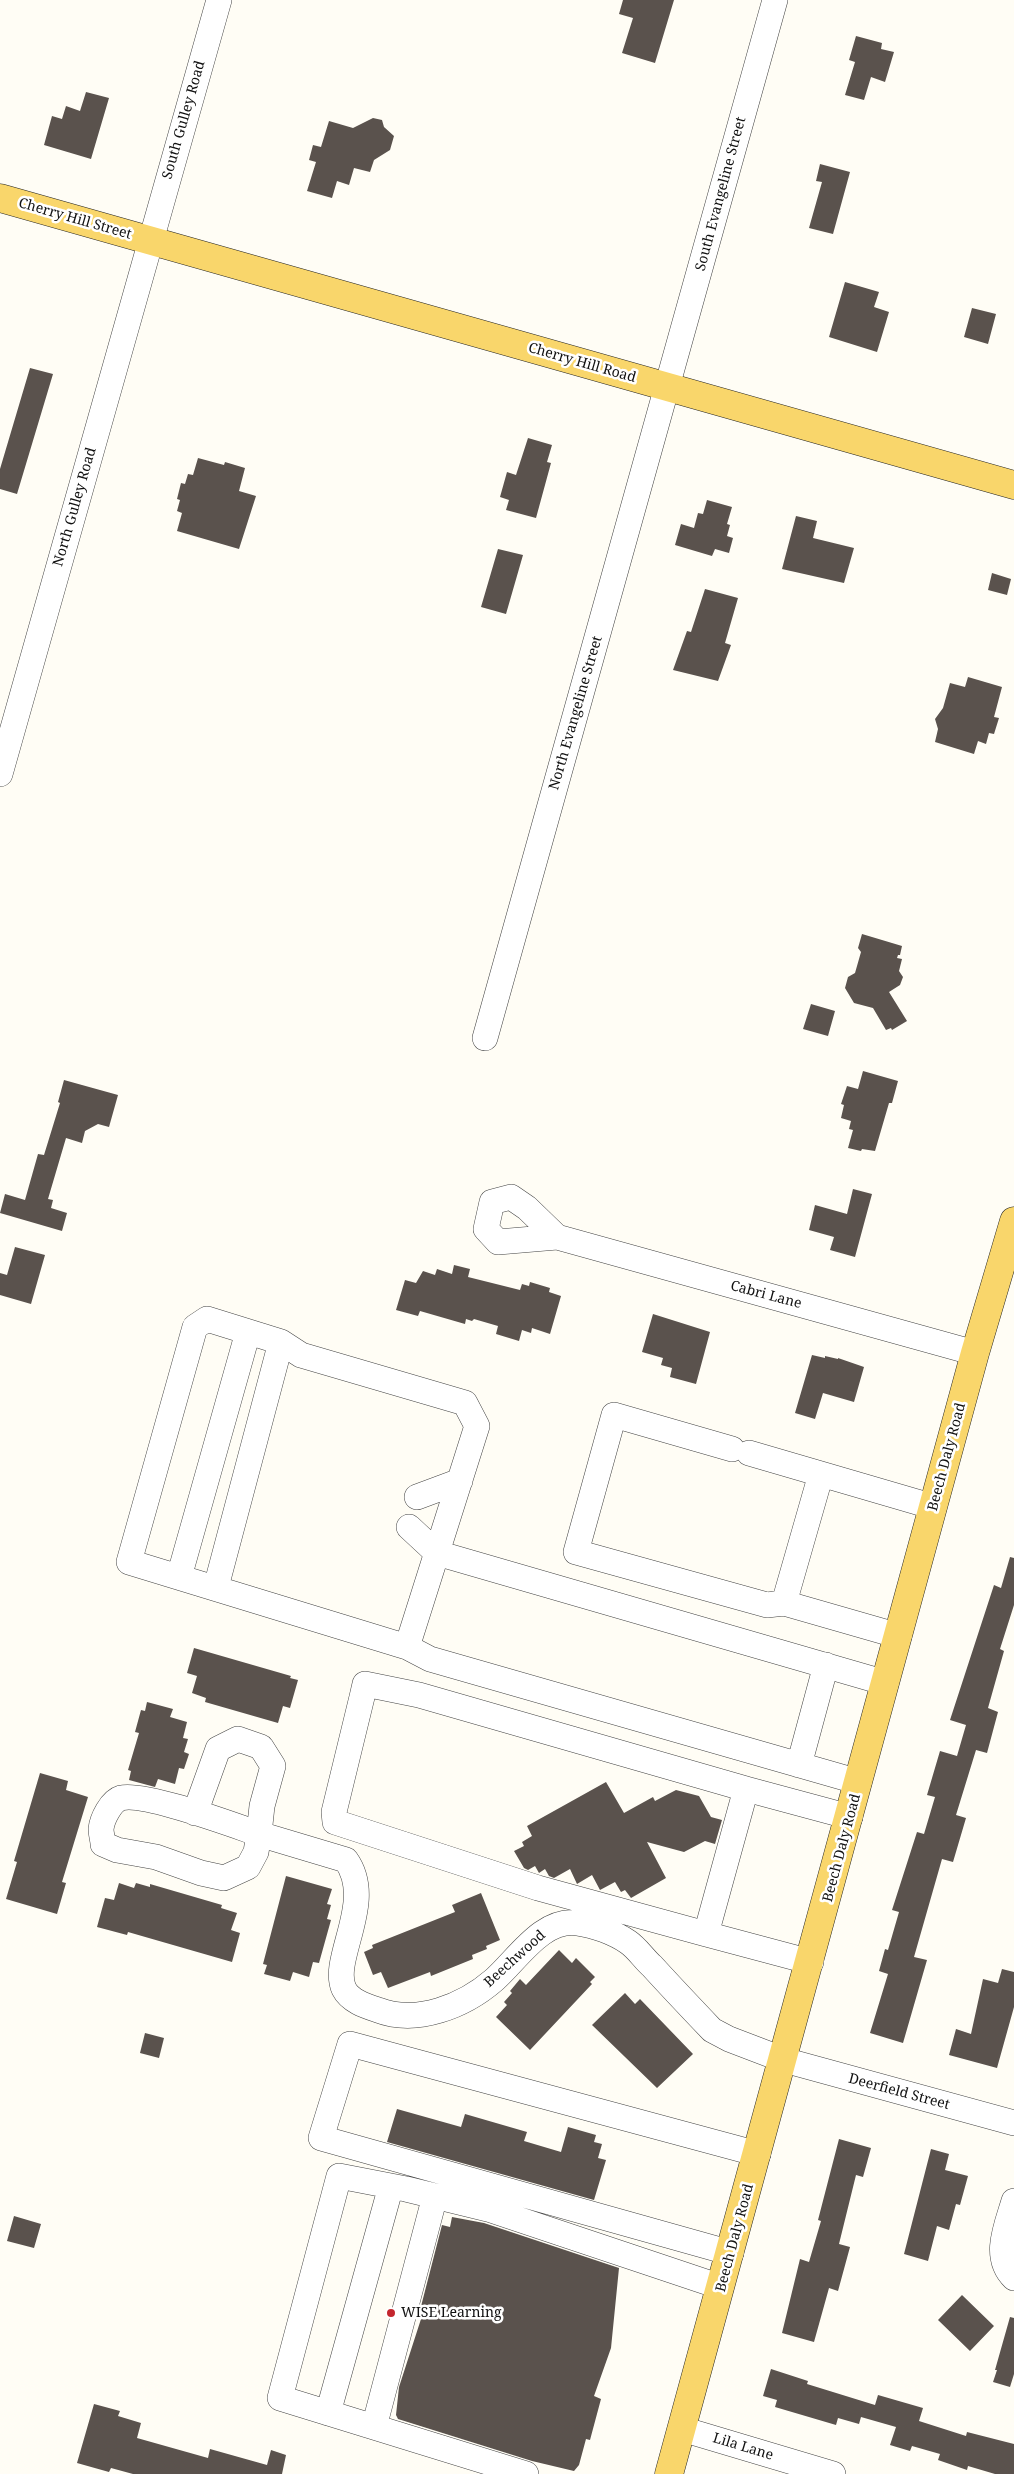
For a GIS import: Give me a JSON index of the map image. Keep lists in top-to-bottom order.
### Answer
{
  "streets": {
    "main road": ["Cherry Hill Street", "Cherry Hill Road", "Beech Daly Road"],
    "street": [
      "South Gulley Road",
      "South Evangeline Street",
      "North Gulley Road",
      "North Evangeline Street",
      "Cabri Lane",
      "Beechwood",
      "Deerfield Street",
      "Lila Lane"
    ]
  },
  "crossings": [
    ["South Gulley Road", "Cherry Hill Street"],
    ["South Gulley Road", "Cherry Hill Road"],
    ["South Gulley Road", "North Gulley Road"],
    ["South Evangeline Street", "Cherry Hill Road"],
    ["South Evangeline Street", "North Evangeline Street"],
    ["Cherry Hill Street", "Cherry Hill Road"],
    ["Cherry Hill Street", "North Gulley Road"],
    ["Cherry Hill Road", "North Gulley Road"],
    ["Cherry Hill Road", "North Evangeline Street"],
    ["Cabri Lane", "Beech Daly Road"],
    ["Beech Daly Road", "Beechwood"],
    ["Beech Daly Road", "Deerfield Street"],
    ["Beech Daly Road", "Lila Lane"],
    ["Beechwood", "Deerfield Street"]
  ],
  "places": ["WISE Learning"]
}
